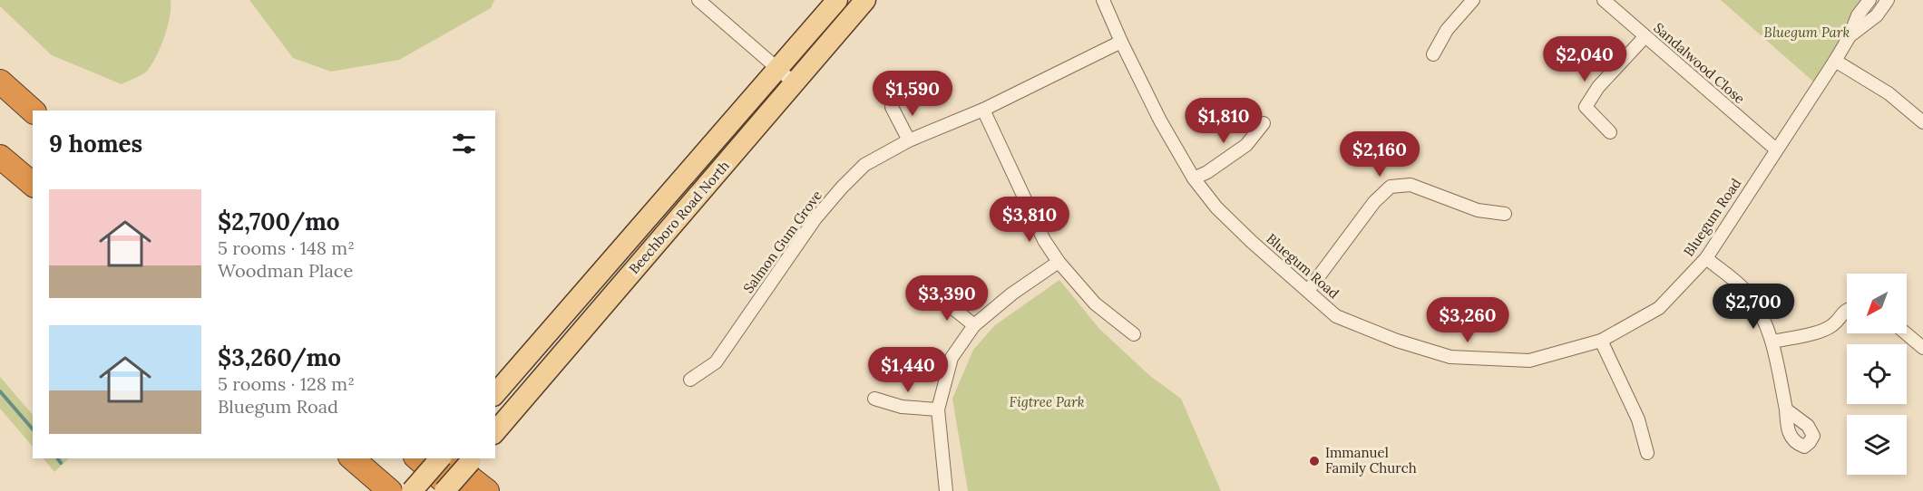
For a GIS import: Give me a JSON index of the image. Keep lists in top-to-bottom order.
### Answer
{
  "streets": {
    "main road": ["Beechboro Road North"],
    "street": ["Sandalwood Close", "Bluegum Road", "Salmon Gum Grove"]
  },
  "crossings": [
    ["Sandalwood Close", "Bluegum Road"],
    ["Bluegum Road", "Salmon Gum Grove"]
  ],
  "parks": ["Bluegum Park", "Figtree Park"],
  "places": ["Immanuel Family Church"],
  "north": "bottom left",
  "page": {
    "price": [
      "$2,040",
      "$1,590",
      "$1,810",
      "$2,160",
      "$3,810",
      "$3,390",
      "$2,700",
      "$3,260",
      "$1,440"
    ],
    "heading": "9 homes",
    "list": [
      {
        "name": "$2,700/mo",
        "note": "5 rooms · 148 m² · Woodman Place"
      },
      {
        "name": "$3,260/mo",
        "note": "5 rooms · 128 m² · Bluegum Road"
      }
    ]
  }
}
